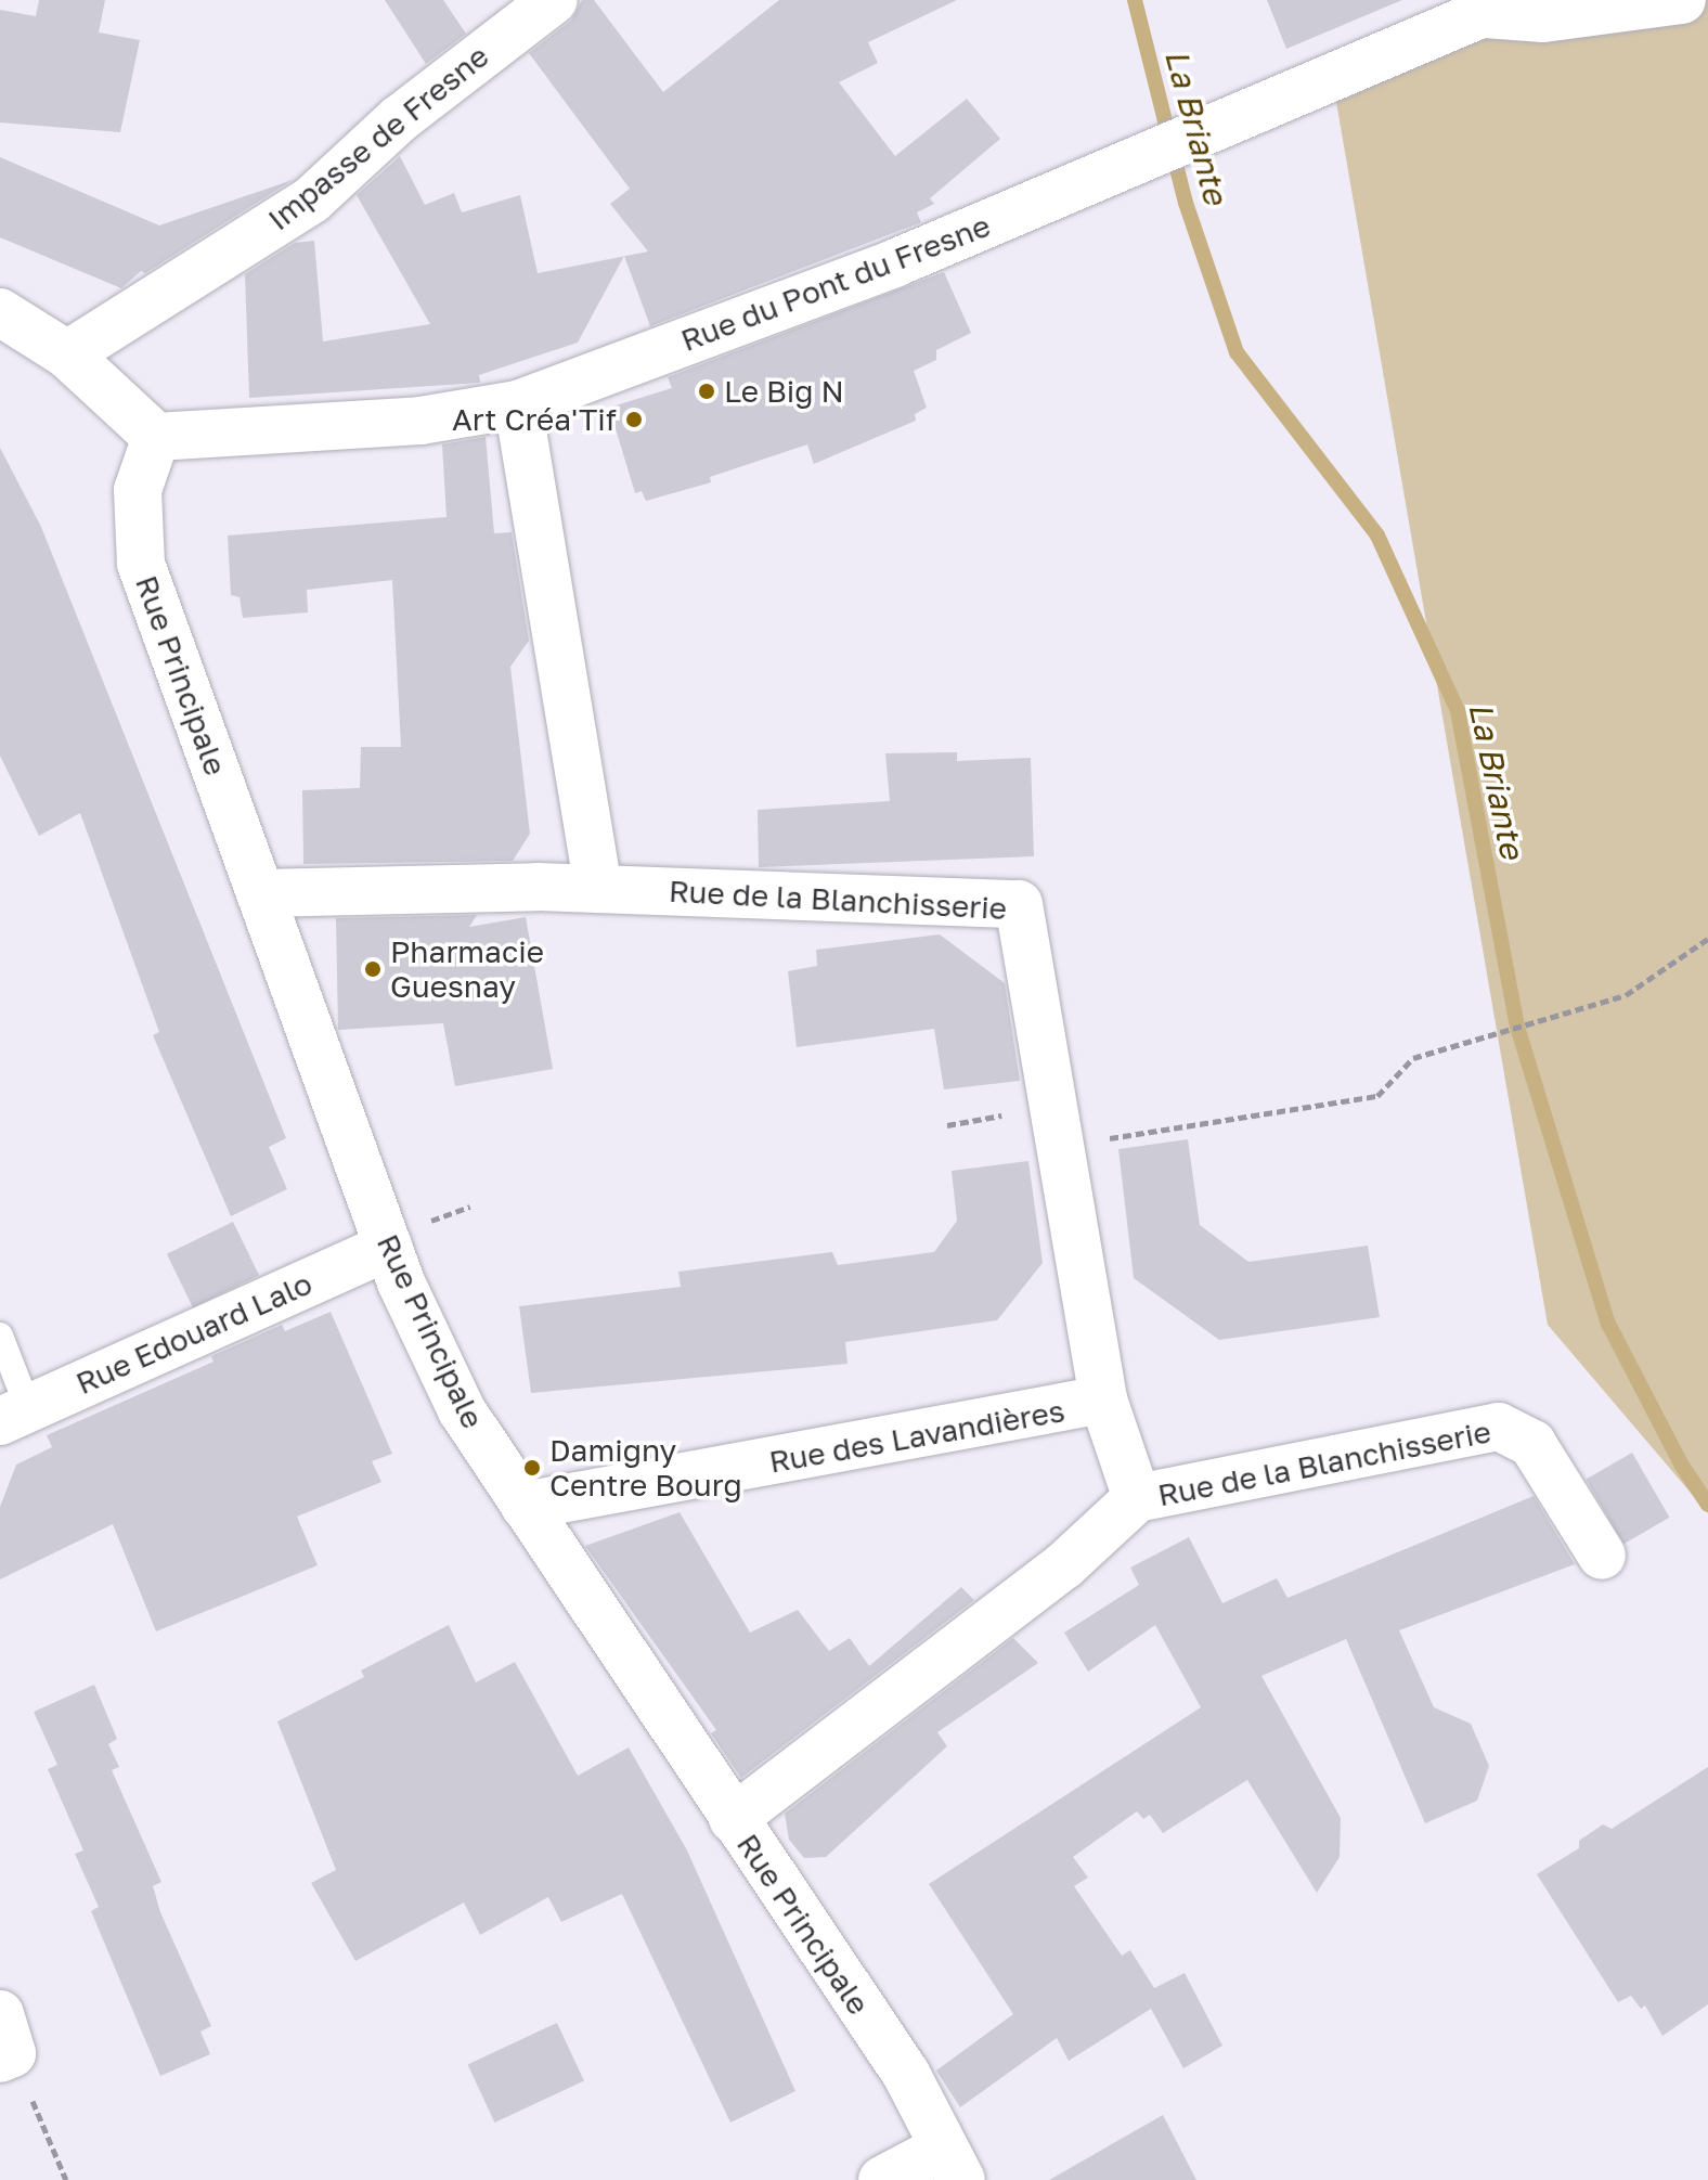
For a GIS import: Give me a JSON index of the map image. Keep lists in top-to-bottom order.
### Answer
{
  "streets": {
    "street": [
      "Impasse de Fresne",
      "Rue du Pont du Fresne",
      "Rue Principale",
      "Rue de la Blanchisserie",
      "Rue Edouard Lalo",
      "Rue des Lavandières"
    ]
  },
  "crossings": [
    ["Rue du Pont du Fresne", "Rue Principale"],
    ["Rue Principale", "Rue de la Blanchisserie"],
    ["Rue Principale", "Rue Edouard Lalo"],
    ["Rue Principale", "Rue des Lavandières"],
    ["Rue de la Blanchisserie", "Rue des Lavandières"]
  ],
  "water": ["La Briante"],
  "places": [
    "Le Big N",
    "Art Créa'Tif",
    "Pharmacie Guesnay",
    "Damigny Centre Bourg"
  ]
}
